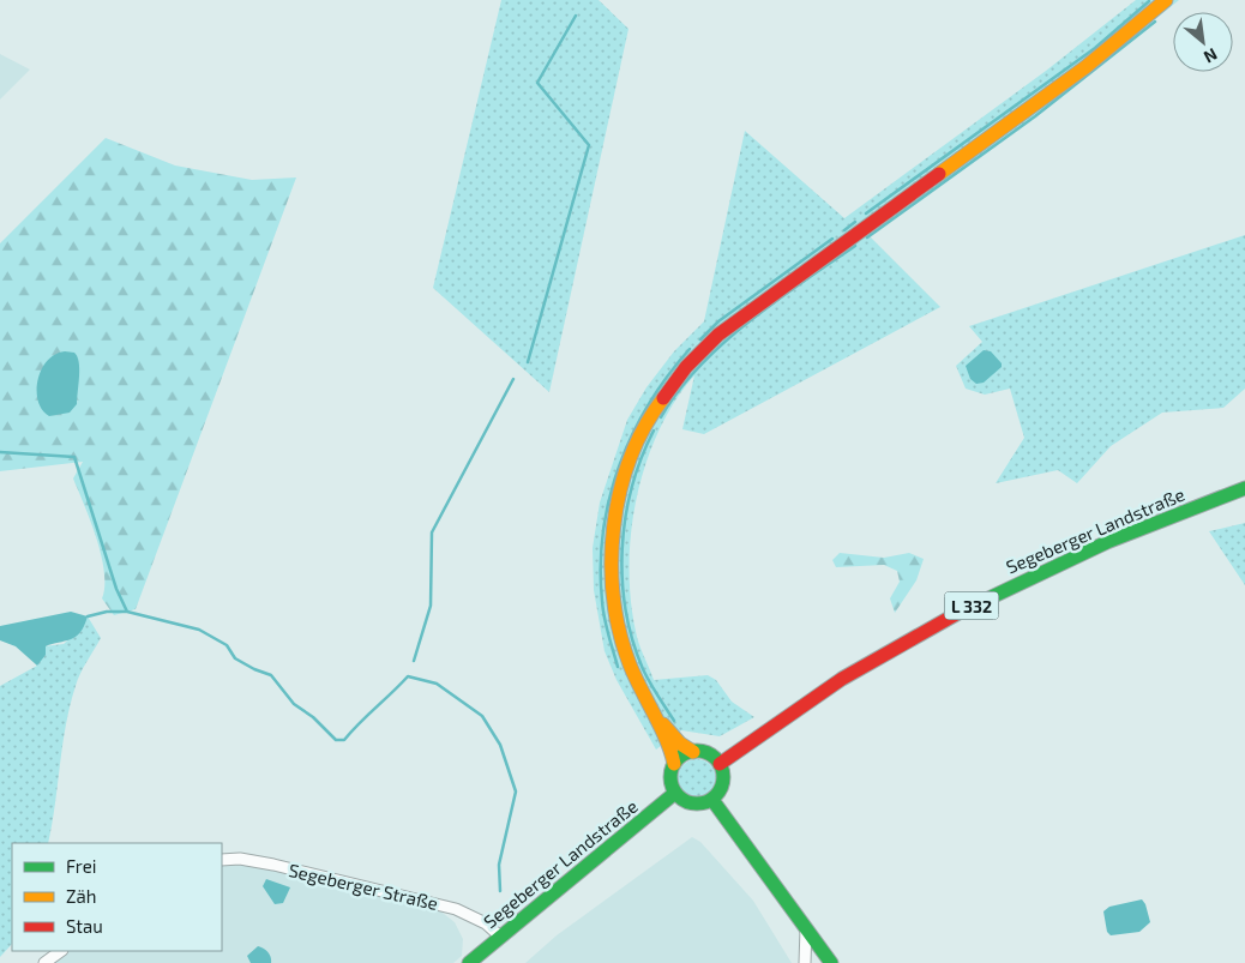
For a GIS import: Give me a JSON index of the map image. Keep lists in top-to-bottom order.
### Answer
{
  "streets": {
    "main road": ["Segeberger Landstraße", "L 332"],
    "street": ["Segeberger Straße"]
  },
  "crossings": [
    ["Segeberger Landstraße", "Segeberger Straße"]
  ],
  "legend": ["Frei", "Zäh", "Stau"],
  "north": "bottom right"
}
